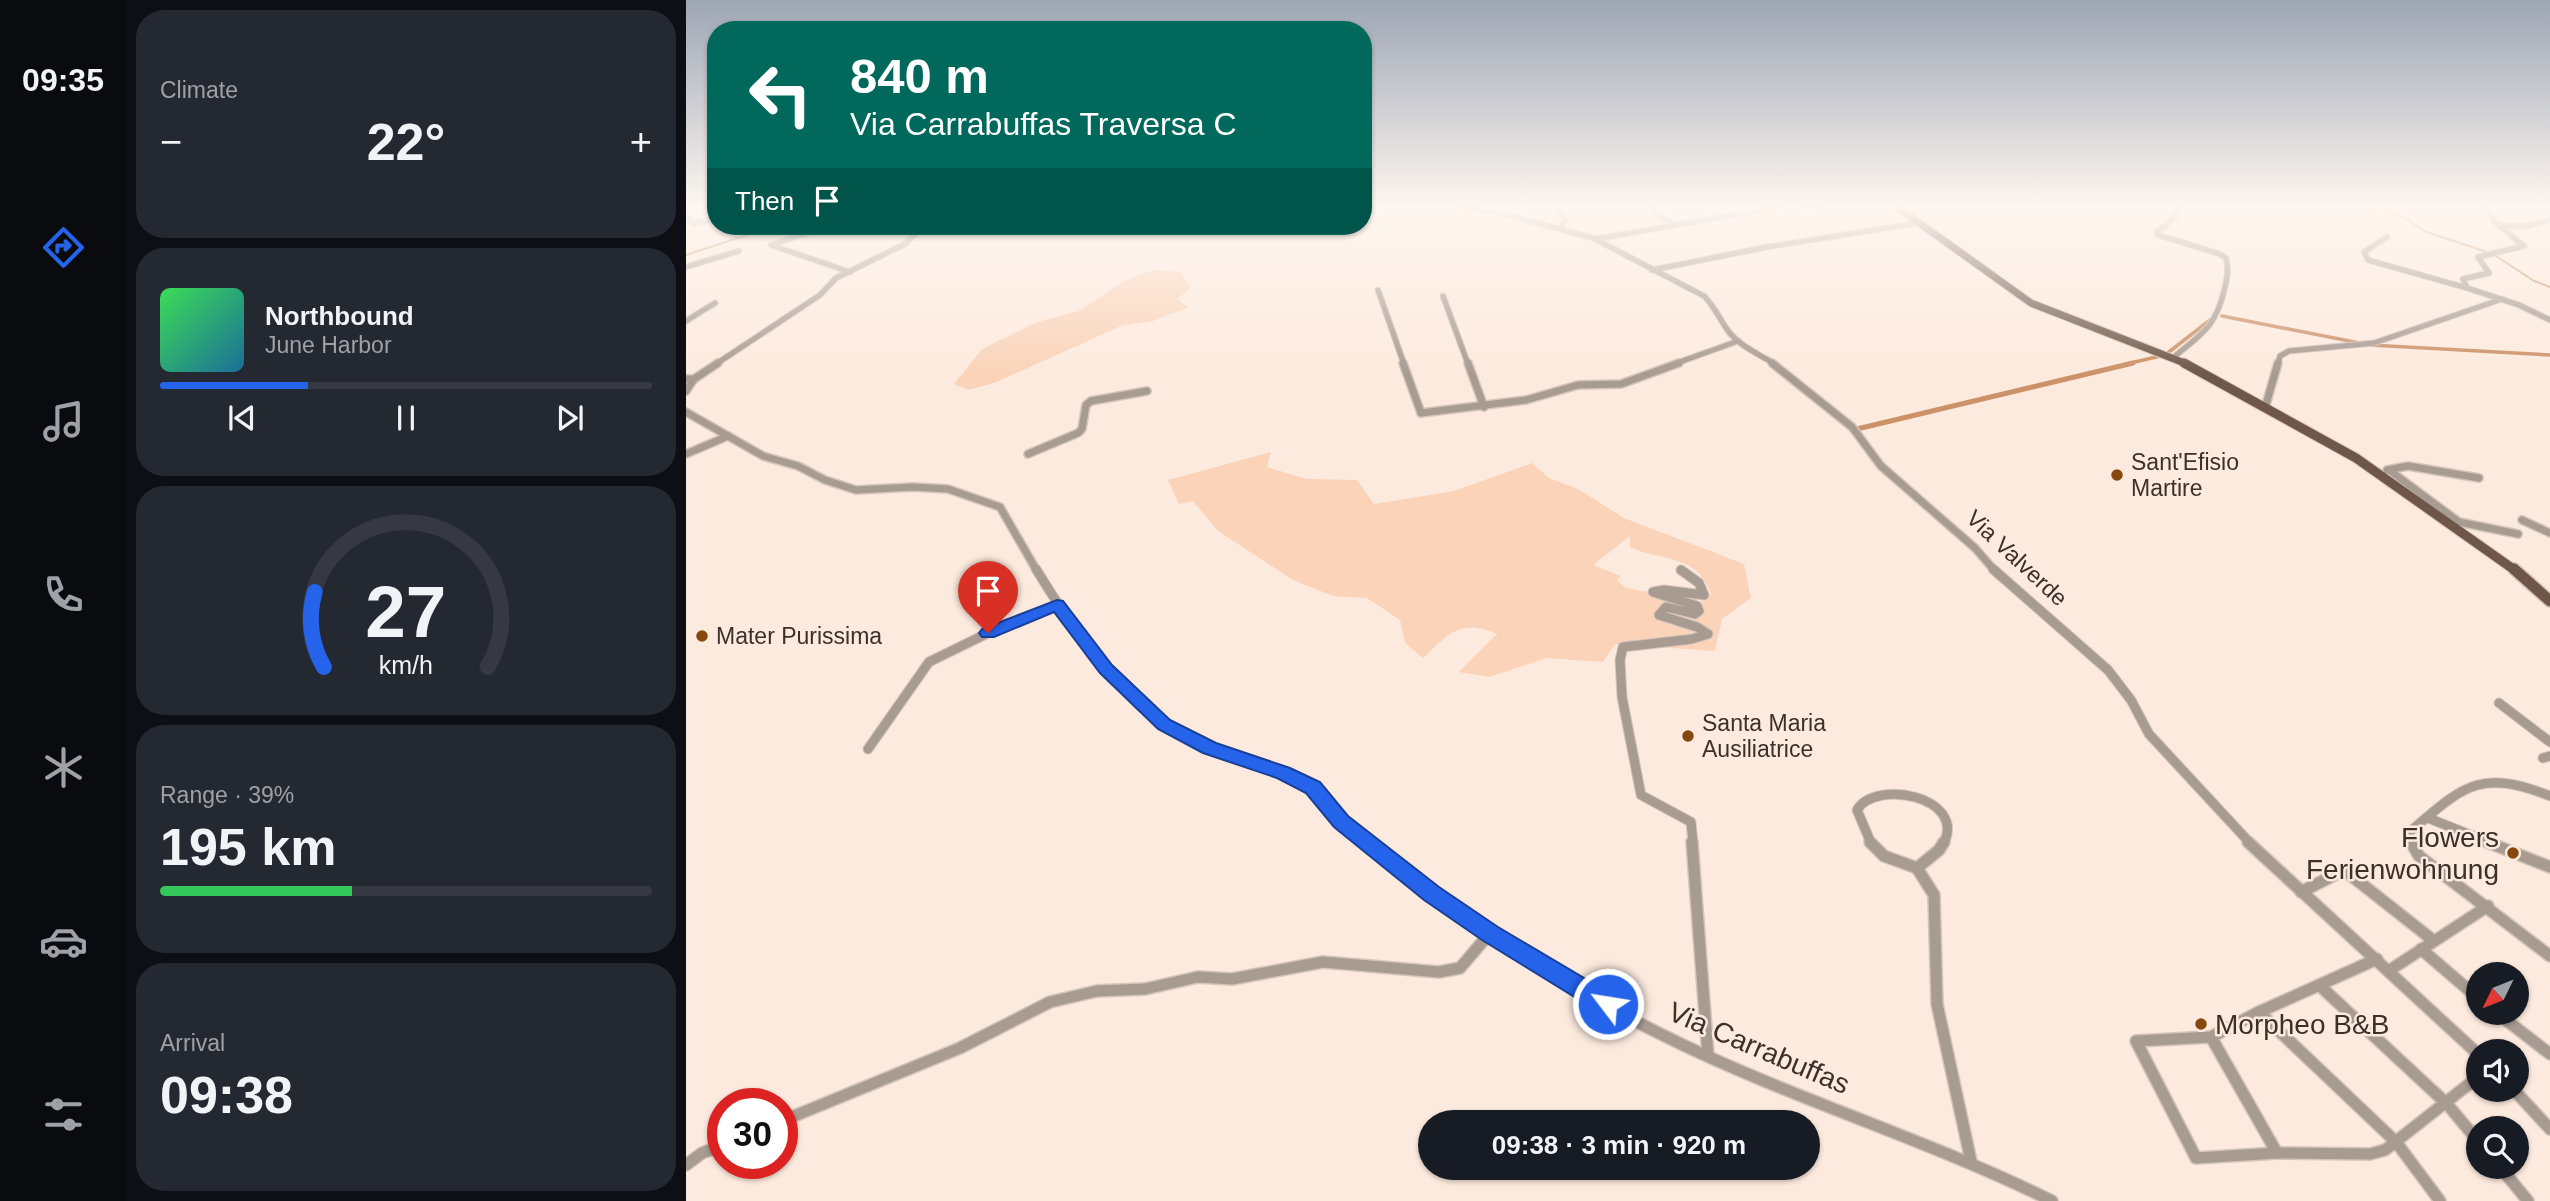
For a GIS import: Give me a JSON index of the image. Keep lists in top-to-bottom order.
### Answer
{
  "streets": {
    "street": ["Via Valverde", "Via Carrabuffas"]
  },
  "places": [
    "Sant'Efisio Martire",
    "Mater Purissima",
    "Santa Maria Ausiliatrice",
    "Flowers Ferienwohnung",
    "Morpheo B&B"
  ],
  "north": "bottom left",
  "page": {
    "tabs": "09:35",
    "tile": [
      "Climate",
      ["Range · 39%", "195 km"],
      ["Arrival", "09:38"]
    ],
    "turn": ["840 m", "Via Carrabuffas Traversa C"],
    "heat": ["−", "22°", "+"],
    "then": "Then",
    "song": ["Northbound", "June Harbor"],
    "limit": "30",
    "trip": "09:38 · 3 min · 920 m",
    "gauge": ["27", "km/h"]
  }
}
